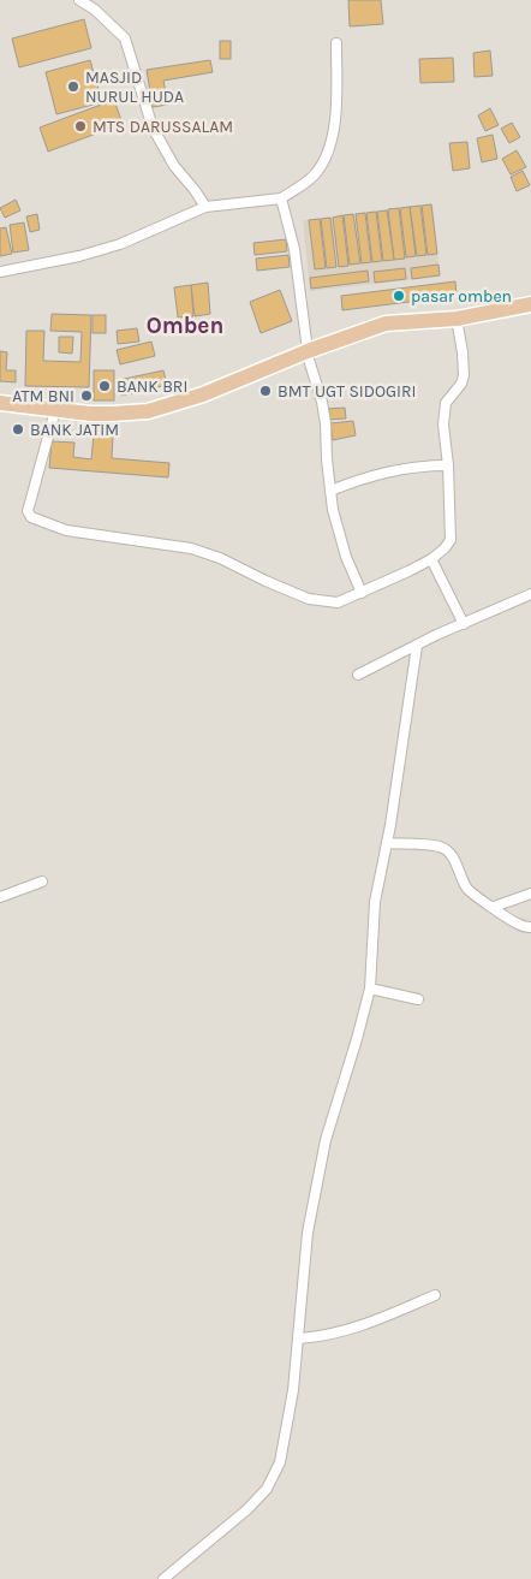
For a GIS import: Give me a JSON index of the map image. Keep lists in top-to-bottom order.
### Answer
{
  "districts": ["Omben"],
  "places": [
    "MASJID NURUL HUDA",
    "MTS DARUSSALAM",
    "pasar omben",
    "BANK BRI",
    "BMT UGT SIDOGIRI",
    "ATM BNI",
    "BANK JATIM"
  ]
}
